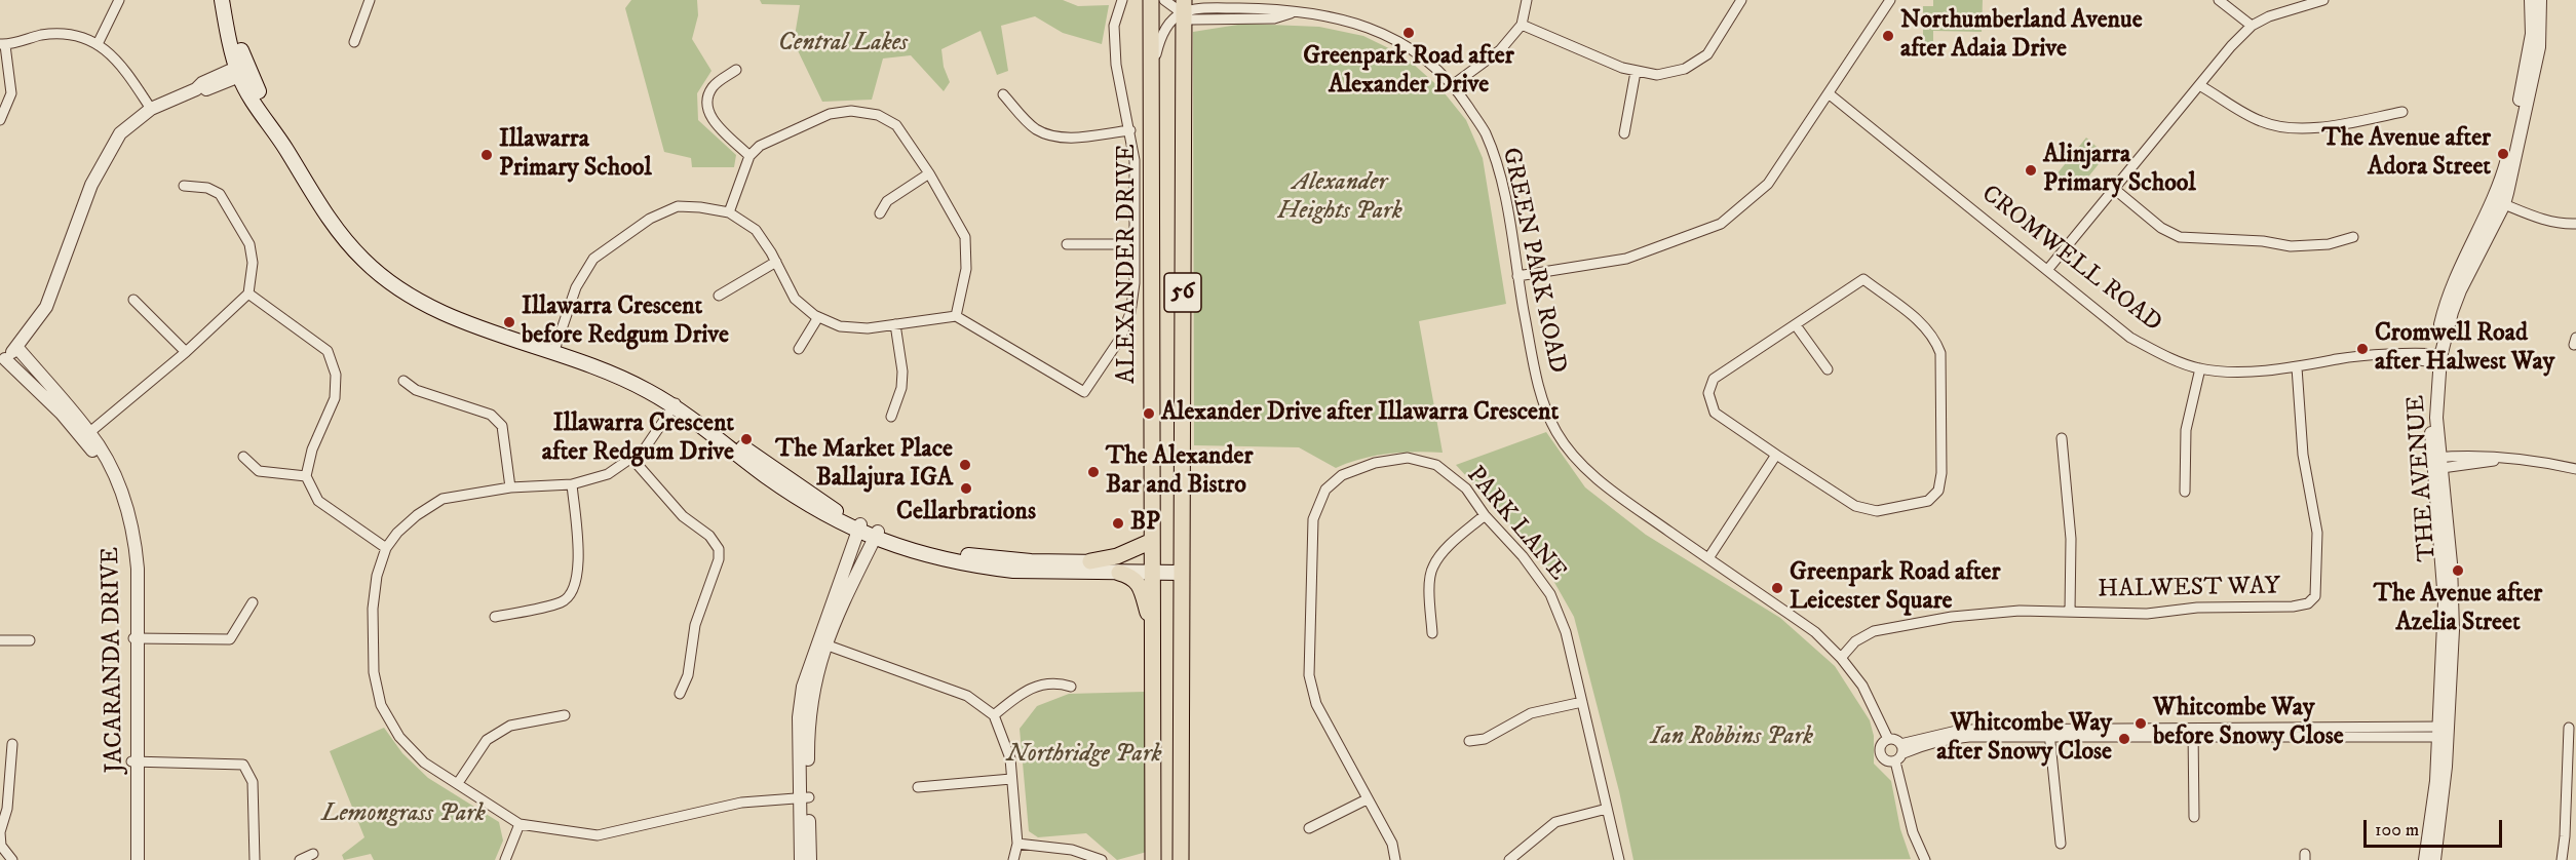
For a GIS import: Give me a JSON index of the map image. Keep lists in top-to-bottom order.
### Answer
{
  "streets": {
    "main road": ["ALEXANDER DRIVE", "56"],
    "street": [
      "CROMWELL ROAD",
      "GREEN PARK ROAD",
      "THE AVENUE",
      "PARK LANE",
      "HALWEST WAY",
      "JACARANDA DRIVE"
    ]
  },
  "crossings": [
    ["CROMWELL ROAD", "THE AVENUE"],
    ["CROMWELL ROAD", "HALWEST WAY"],
    ["GREEN PARK ROAD", "56"],
    ["GREEN PARK ROAD", "HALWEST WAY"]
  ],
  "parks": [
    "Central Lakes",
    "Alexander Heights Park",
    "Ian Robbins Park",
    "Northridge Park",
    "Lemongrass Park"
  ],
  "places": [
    "Greenpark Road after Alexander Drive",
    "Northumberland Avenue after Adaia Drive",
    "The Avenue after Adora Street",
    "Illawarra Primary School",
    "Alinjarra Primary School",
    "Illawarra Crescent before Redgum Drive",
    "Cromwell Road after Halwest Way",
    "Alexander Drive after Illawarra Crescent",
    "Illawarra Crescent after Redgum Drive",
    "The Market Place Ballajura IGA",
    "The Alexander Bar and Bistro",
    "Cellarbrations",
    "BP",
    "The Avenue after Azelia Street",
    "Greenpark Road after Leicester Square",
    "Whitcombe Way before Snowy Close",
    "Whitcombe Way after Snowy Close"
  ],
  "scale_bar": "100 m"
}
